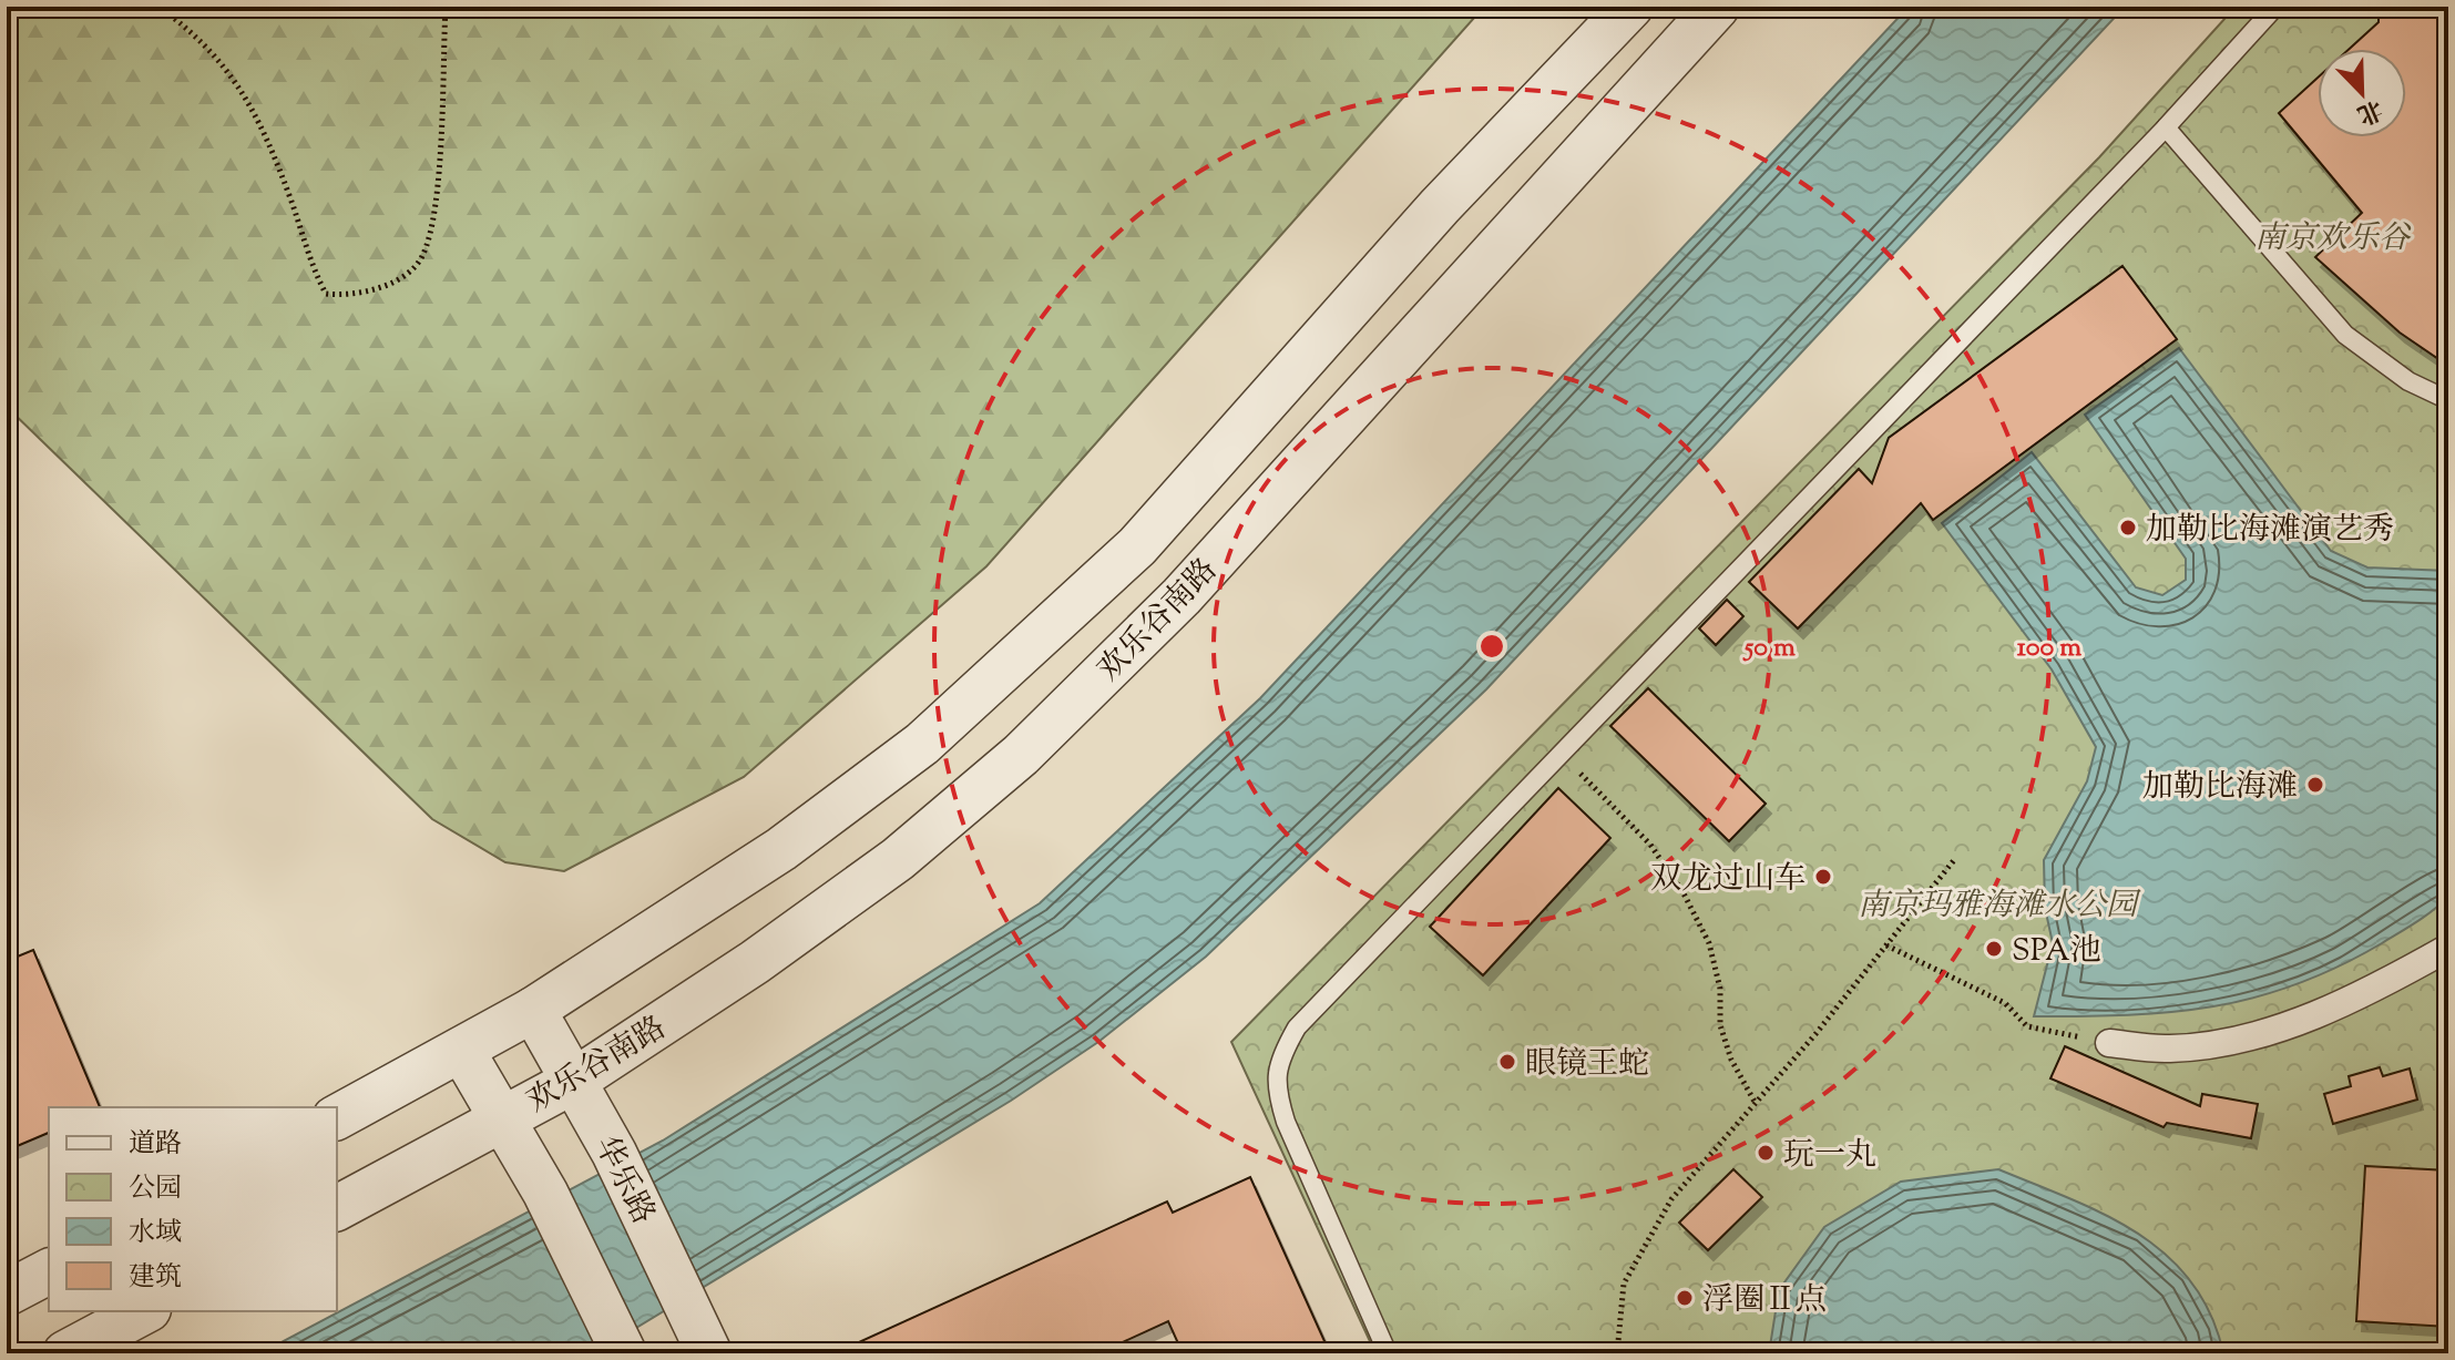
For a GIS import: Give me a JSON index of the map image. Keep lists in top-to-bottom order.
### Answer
{
  "streets": {
    "street": ["欢乐谷南路", "华乐路"]
  },
  "crossings": [
    ["欢乐谷南路", "华乐路"]
  ],
  "parks": ["南京欢乐谷", "南京玛雅海滩水公园"],
  "places": [
    "加勒比海滩演艺秀",
    "加勒比海滩",
    "双龙过山车",
    "SPA池",
    "眼镜王蛇",
    "玩一丸",
    "浮圈Ⅱ点"
  ],
  "legend": [
    "道路",
    "公园",
    "水域",
    "建筑"
  ],
  "north": "bottom right",
  "rings": ["50 m", "100 m"]
}
